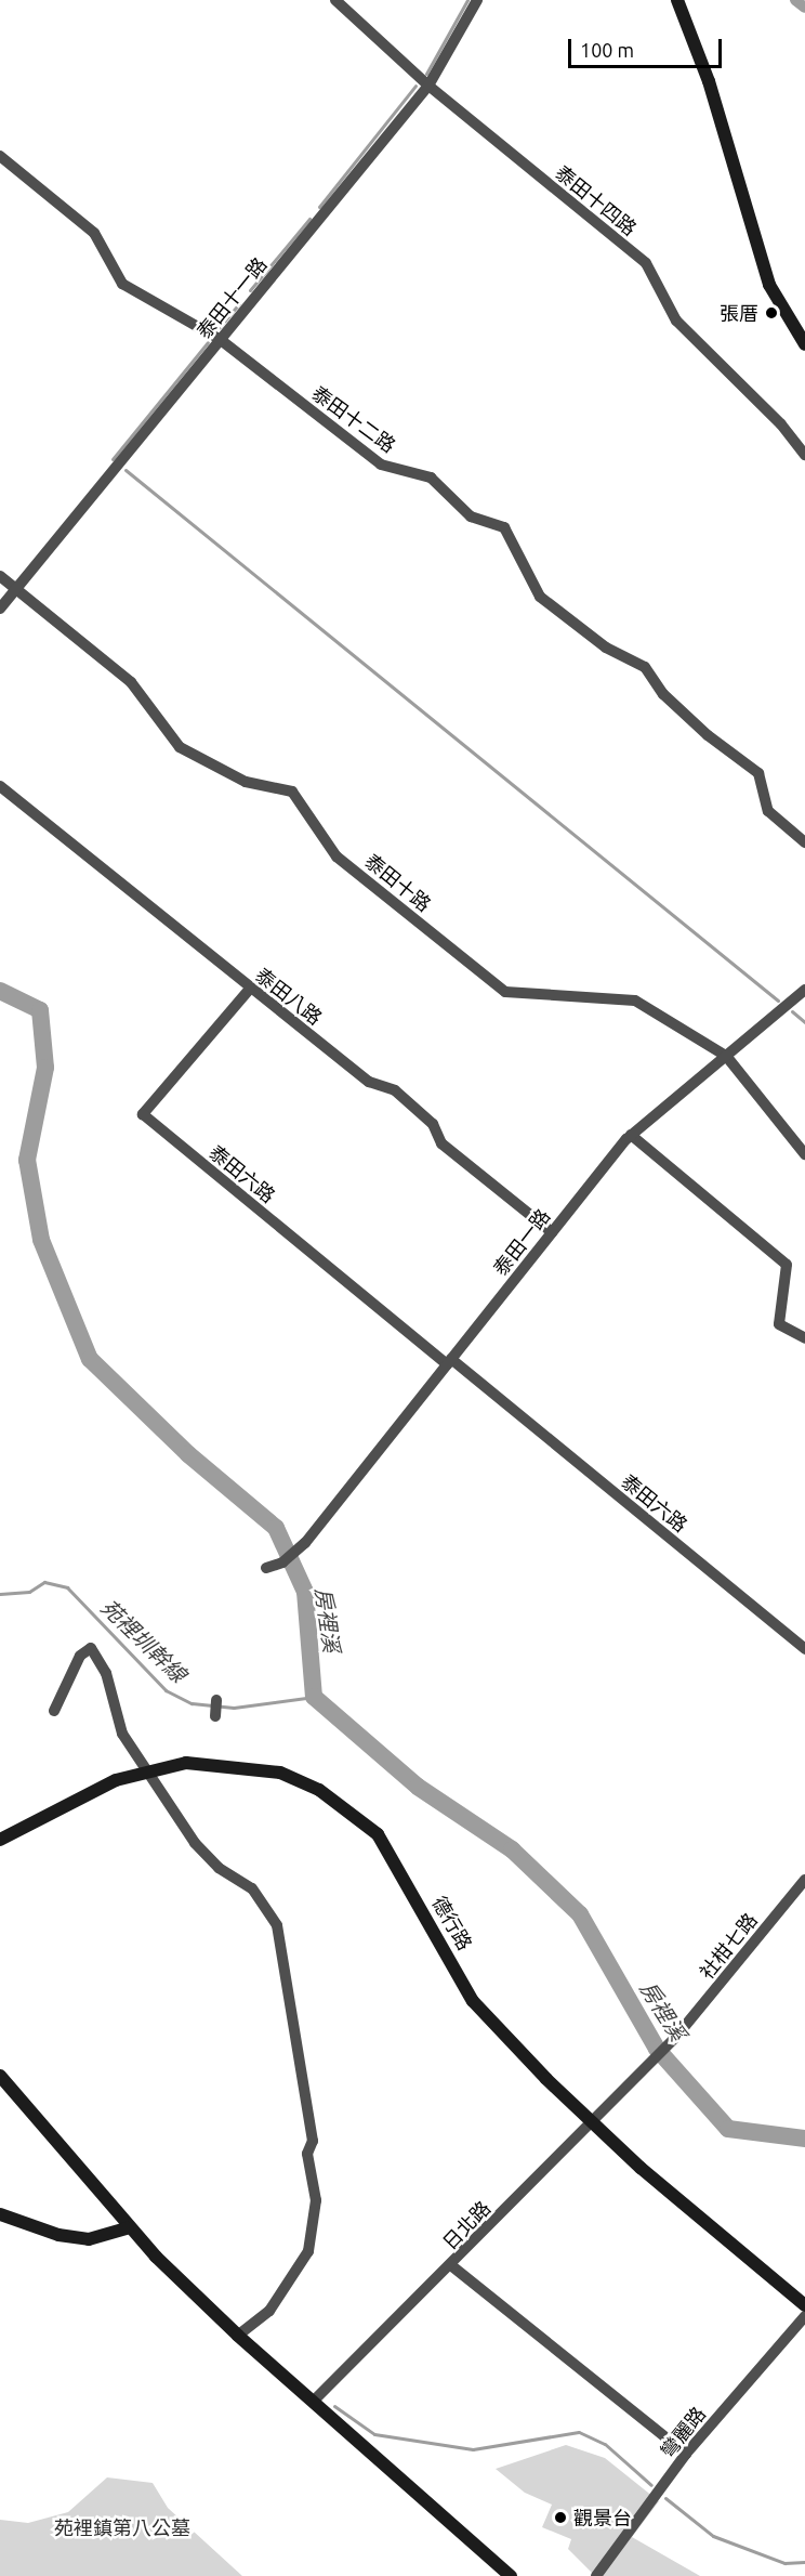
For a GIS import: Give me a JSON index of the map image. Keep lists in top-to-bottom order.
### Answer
{
  "streets": {
    "street": [
      "泰田十四路",
      "泰田十一路",
      "泰田十二路",
      "泰田十路",
      "泰田八路",
      "泰田六路",
      "泰田一路",
      "德行路",
      "社柑七路",
      "日北路",
      "彎麗路"
    ]
  },
  "crossings": [
    ["泰田十四路", "泰田十一路"],
    ["泰田十一路", "泰田十二路"],
    ["泰田十一路", "泰田十路"],
    ["泰田十路", "泰田一路"],
    ["泰田八路", "泰田六路"],
    ["泰田八路", "泰田一路"],
    ["泰田六路", "泰田一路"],
    ["德行路", "日北路"],
    ["社柑七路", "日北路"]
  ],
  "water": ["房裡溪", "苑裡圳幹線"],
  "parks": ["苑裡鎮第八公墓"],
  "places": ["張厝", "觀景台"],
  "scale_bar": "100 m"
}
